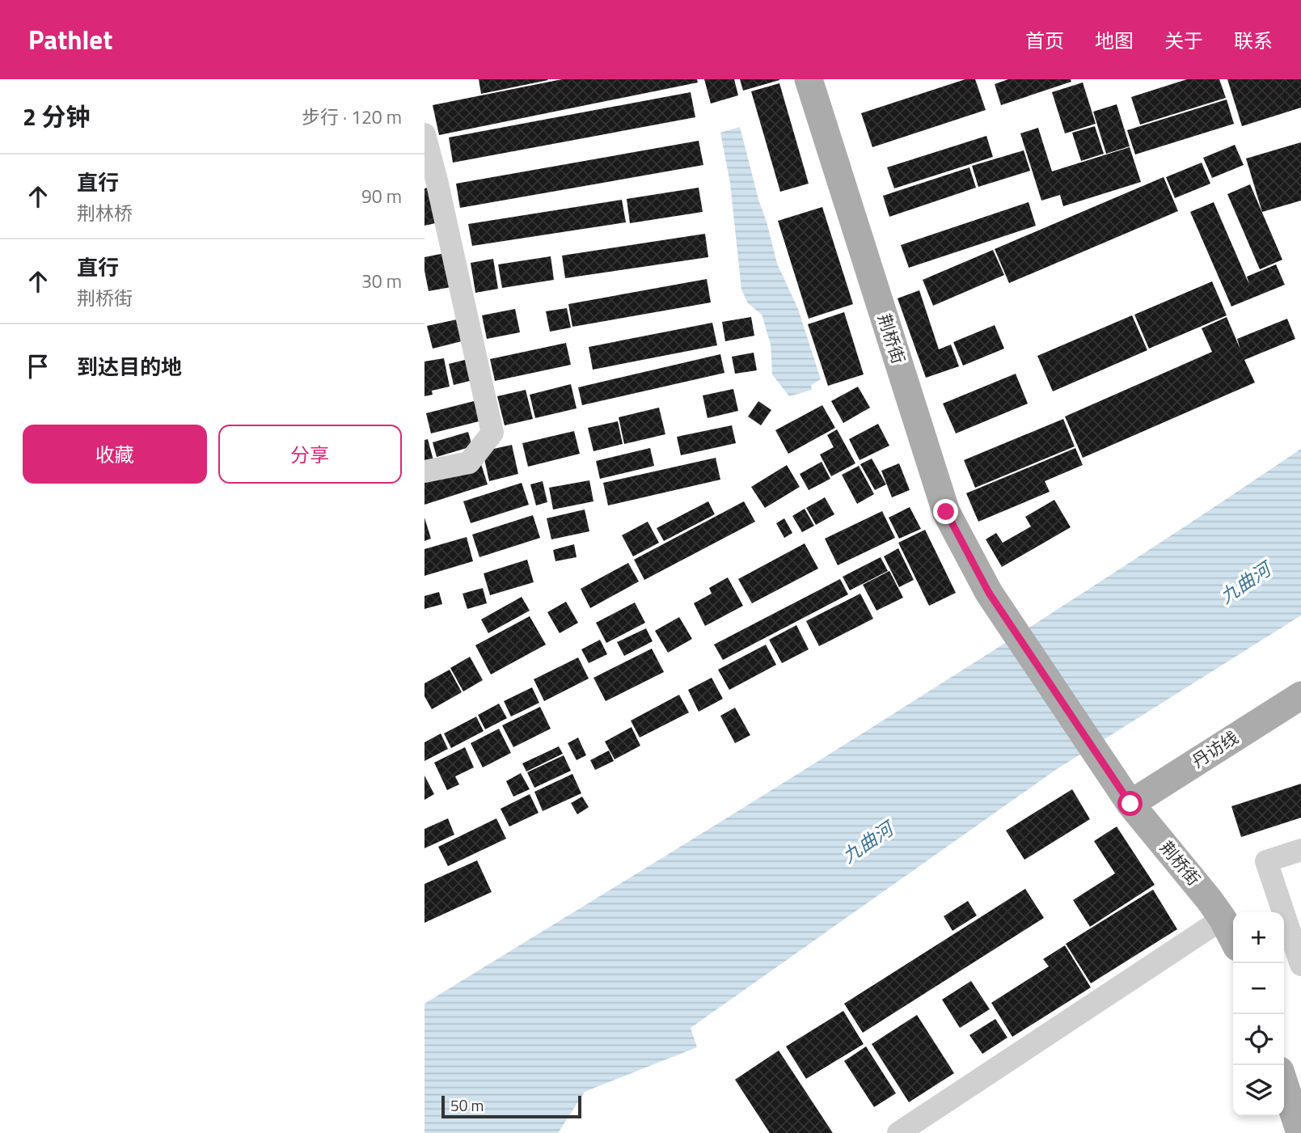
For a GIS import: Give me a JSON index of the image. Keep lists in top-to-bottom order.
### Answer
{
  "streets": {
    "main road": ["荆桥街", "丹访线"]
  },
  "crossings": [
    ["荆桥街", "丹访线"]
  ],
  "water": ["九曲河"],
  "scale_bar": "50 m",
  "page": {
    "header": "Pathlet",
    "nav": [
      "首页",
      "地图",
      "关于",
      "联系"
    ],
    "heading": ["2 分钟", "步行 · 120 m"],
    "list": [
      ["直行", "荆林桥", "90 m"],
      ["直行", "荆桥街", "30 m"],
      "到达目的地"
    ],
    "buttons": ["收藏", "分享"],
    "map_buttons": ["+", "−"],
    "scale": "50 m"
  }
}
